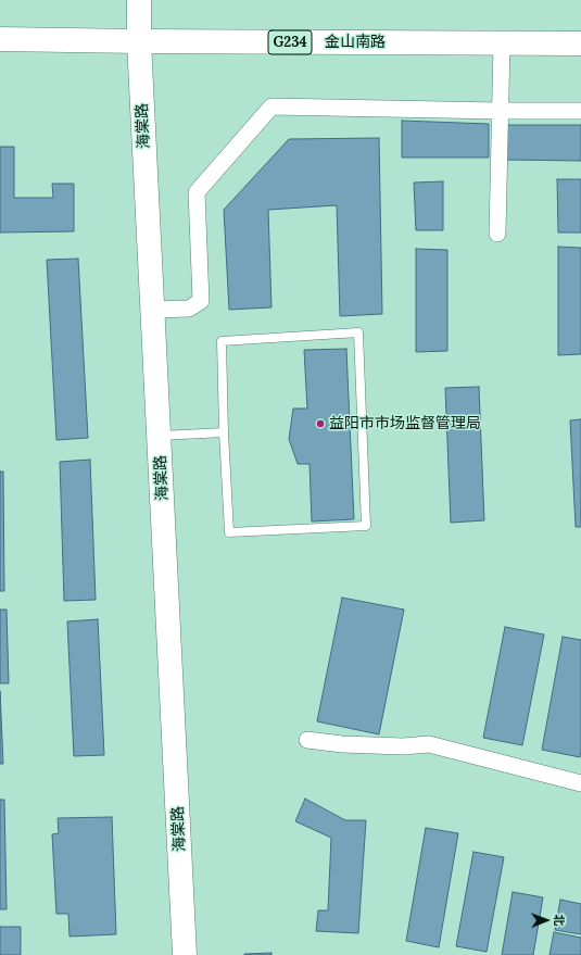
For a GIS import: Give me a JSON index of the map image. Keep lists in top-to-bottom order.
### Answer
{
  "streets": {
    "main road": ["G234", "金山南路", "海棠路"]
  },
  "crossings": [
    ["金山南路", "海棠路"]
  ],
  "places": ["益阳市市场监督管理局"],
  "north": "right"
}
